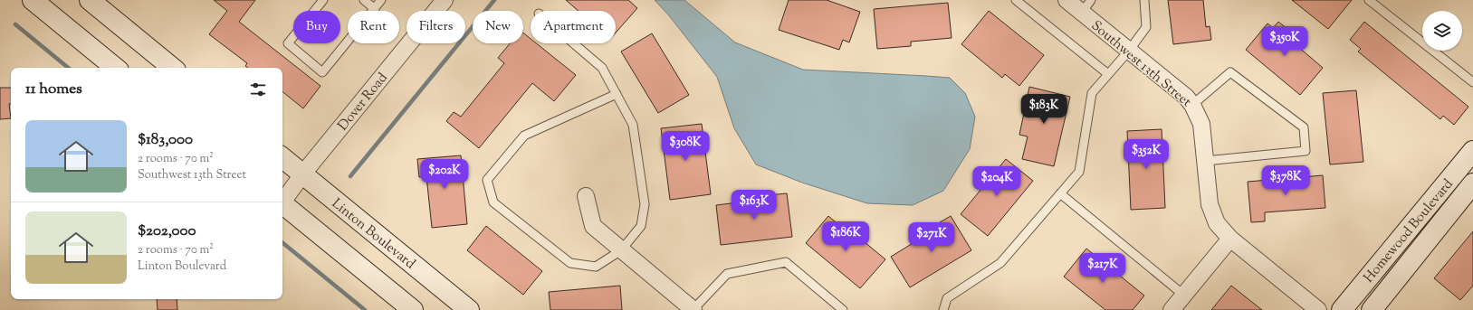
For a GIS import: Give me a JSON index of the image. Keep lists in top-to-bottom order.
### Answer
{
  "streets": {
    "main road": ["Homewood Boulevard", "Linton Boulevard"],
    "street": ["Southwest 13th Street", "Dover Road"]
  },
  "crossings": [
    ["Dover Road", "Linton Boulevard"]
  ],
  "page": {
    "chip": [
      "Buy",
      "Rent",
      "Filters",
      "New",
      "Apartment"
    ],
    "price": [
      "$350K",
      "$183K",
      "$308K",
      "$352K",
      "$202K",
      "$378K",
      "$204K",
      "$163K",
      "$186K",
      "$271K",
      "$217K"
    ],
    "heading": "11 homes",
    "list": [
      {
        "name": "$183,000",
        "note": "2 rooms · 70 m² · Southwest 13th Street"
      },
      {
        "name": "$202,000",
        "note": "2 rooms · 70 m² · Linton Boulevard"
      }
    ]
  }
}
